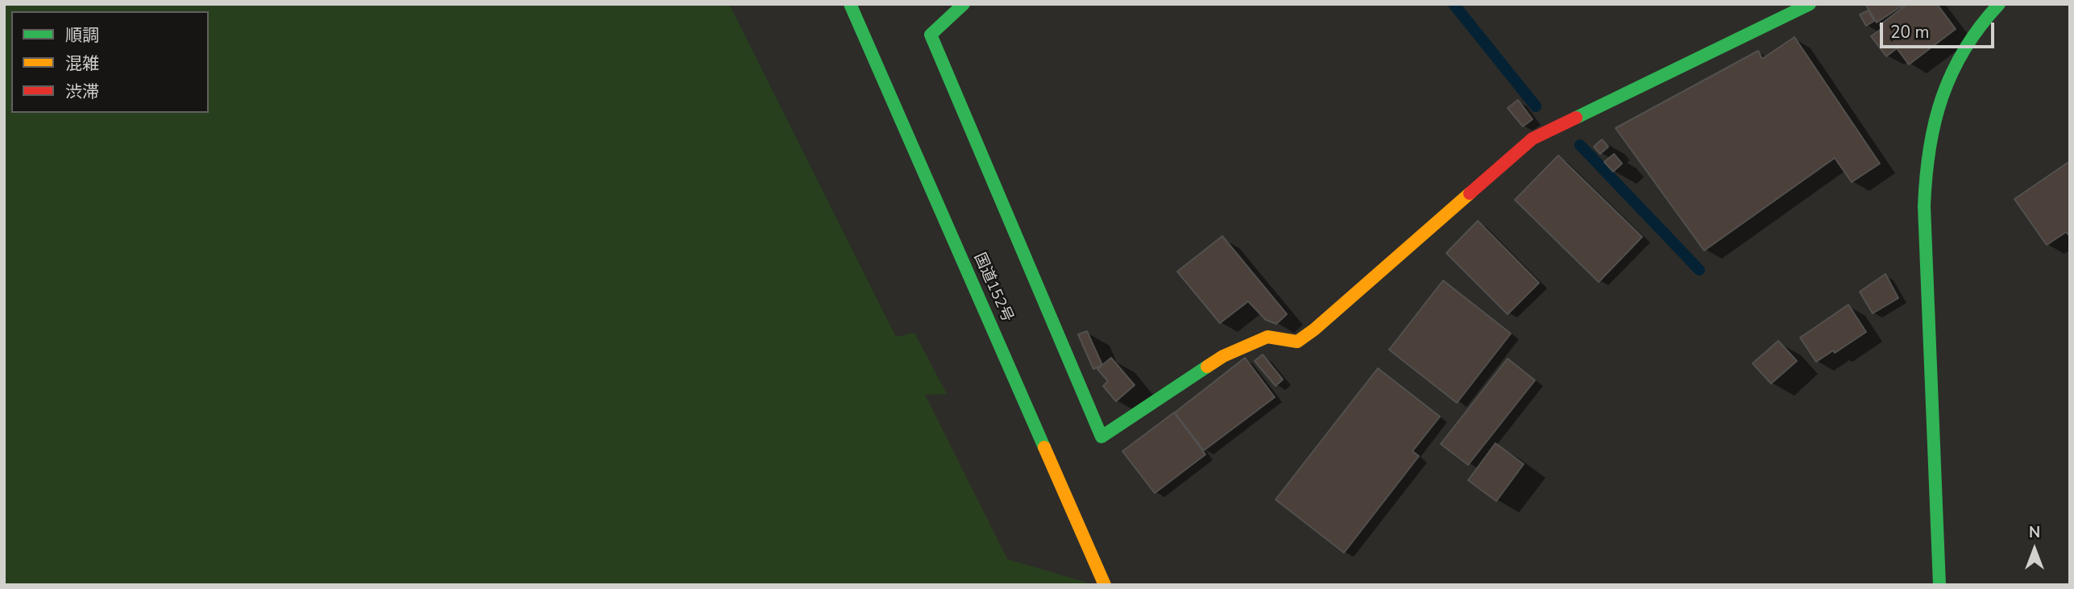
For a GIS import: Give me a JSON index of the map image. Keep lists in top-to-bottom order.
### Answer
{
  "streets": {
    "main road": ["国道152号"]
  },
  "legend": ["順調", "混雑", "渋滞"],
  "scale_bar": "20 m",
  "north": "top"
}
